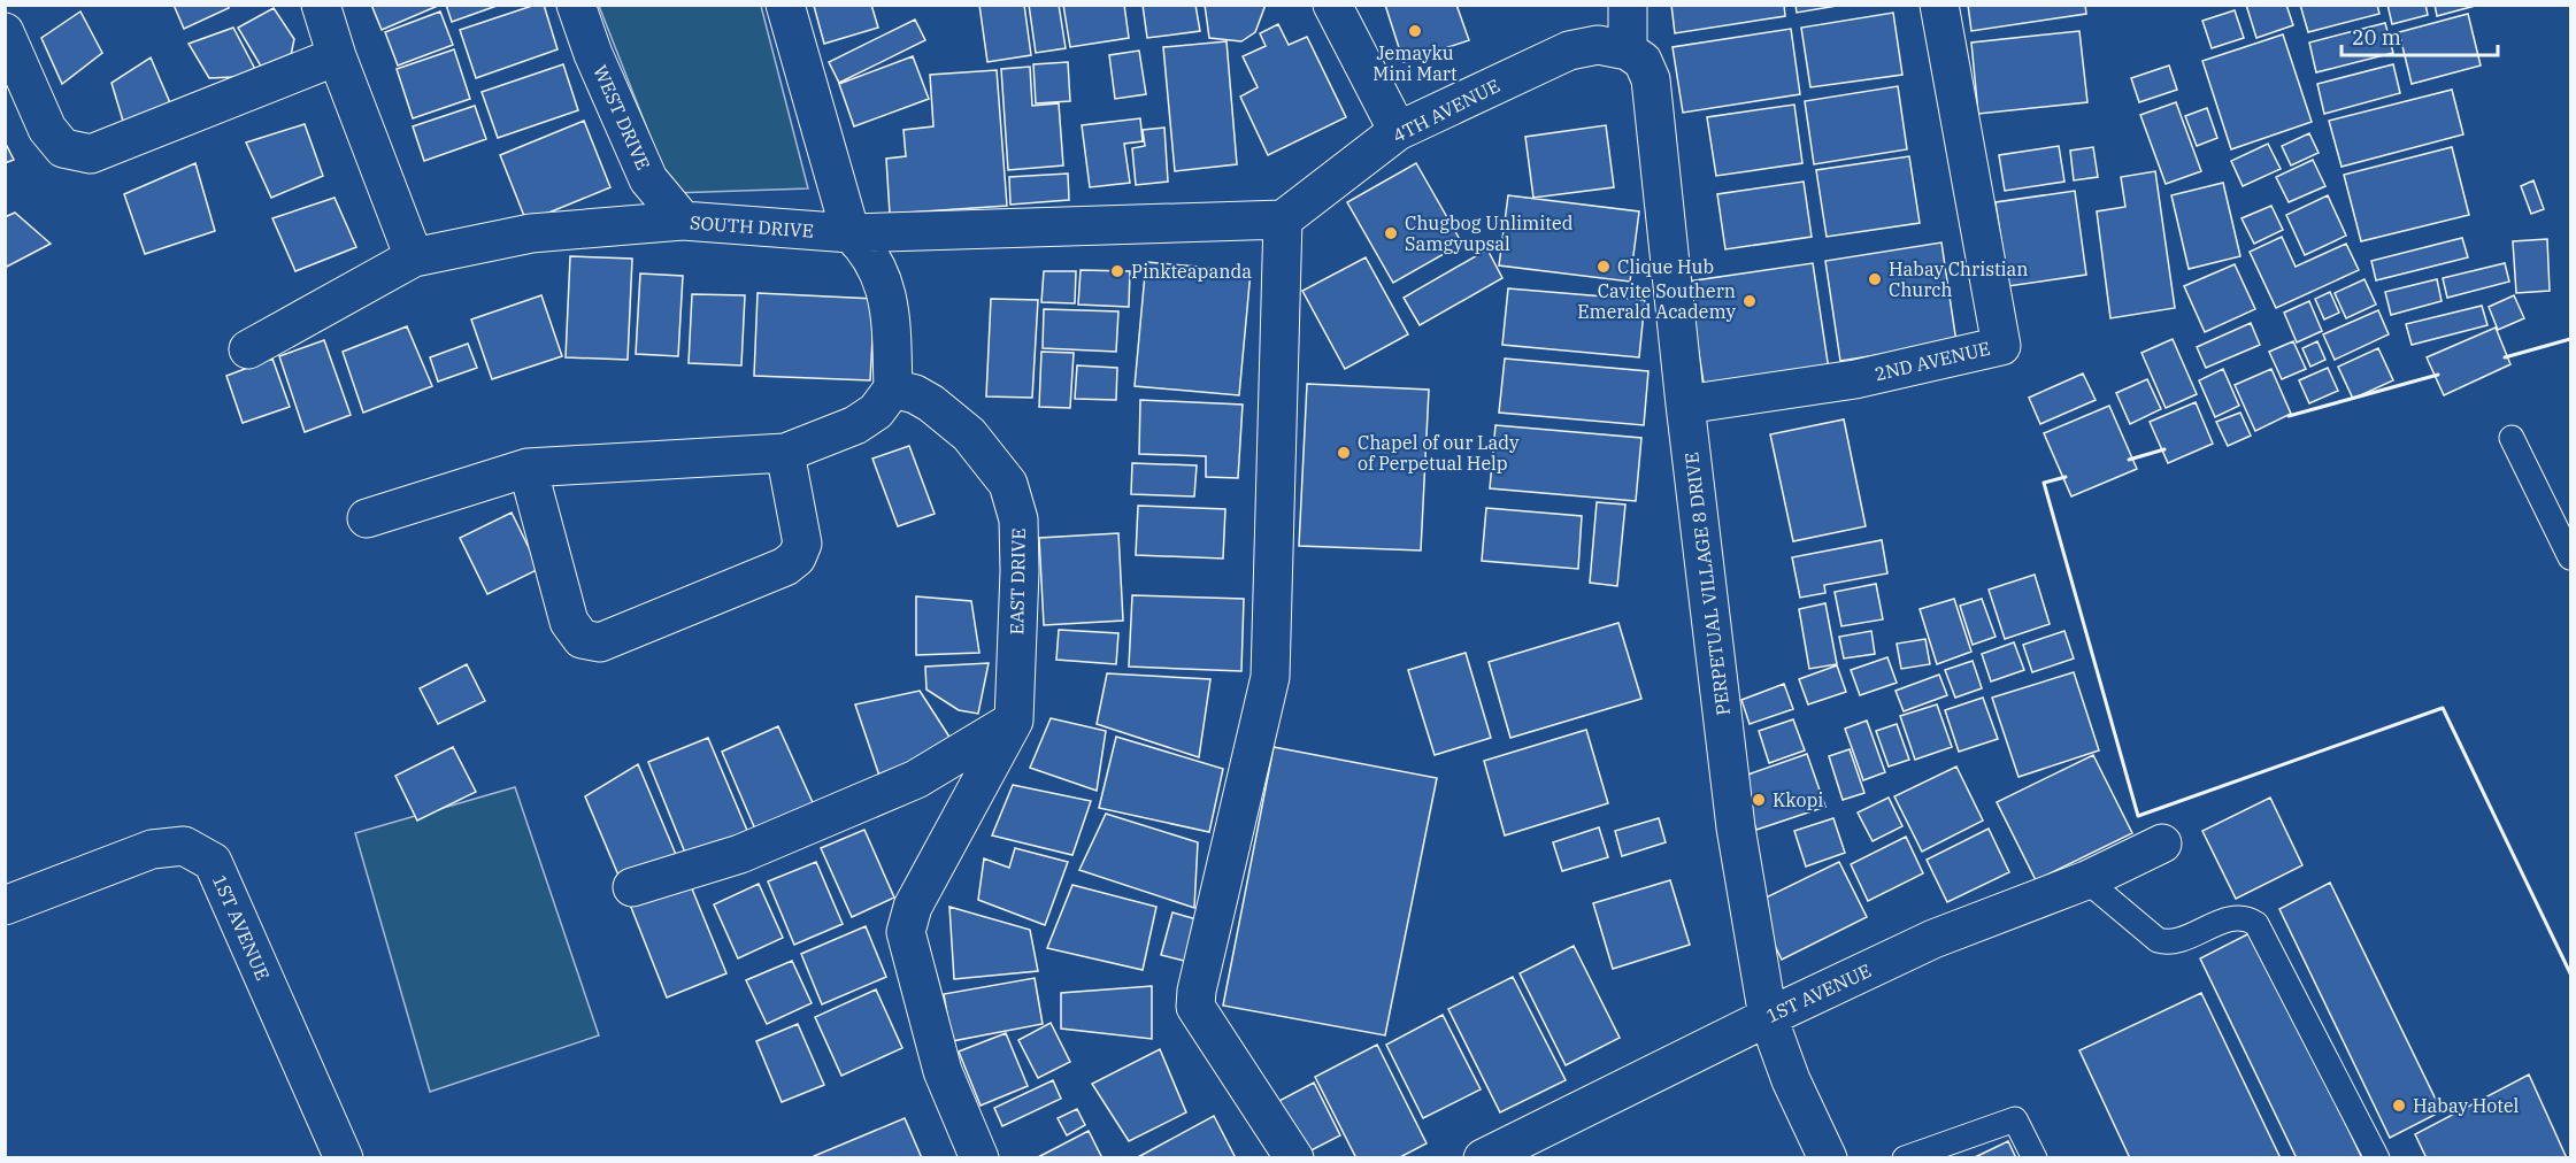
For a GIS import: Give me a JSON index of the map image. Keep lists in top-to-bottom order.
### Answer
{
  "streets": {
    "street": [
      "4TH AVENUE",
      "WEST DRIVE",
      "SOUTH DRIVE",
      "2ND AVENUE",
      "EAST DRIVE",
      "PERPETUAL VILLAGE 8 DRIVE",
      "1ST AVENUE"
    ]
  },
  "crossings": [
    ["4TH AVENUE", "SOUTH DRIVE"],
    ["4TH AVENUE", "PERPETUAL VILLAGE 8 DRIVE"],
    ["WEST DRIVE", "SOUTH DRIVE"],
    ["2ND AVENUE", "PERPETUAL VILLAGE 8 DRIVE"],
    ["PERPETUAL VILLAGE 8 DRIVE", "1ST AVENUE"]
  ],
  "places": [
    "Jemayku Mini Mart",
    "Chugbog Unlimited Samgyupsal",
    "Clique Hub",
    "Pinkteapanda",
    "Habay Christian Church",
    "Cavite Southern Emerald Academy",
    "Chapel of our Lady of Perpetual Help",
    "Kkopi",
    "Habay Hotel"
  ],
  "scale_bar": "20 m"
}
